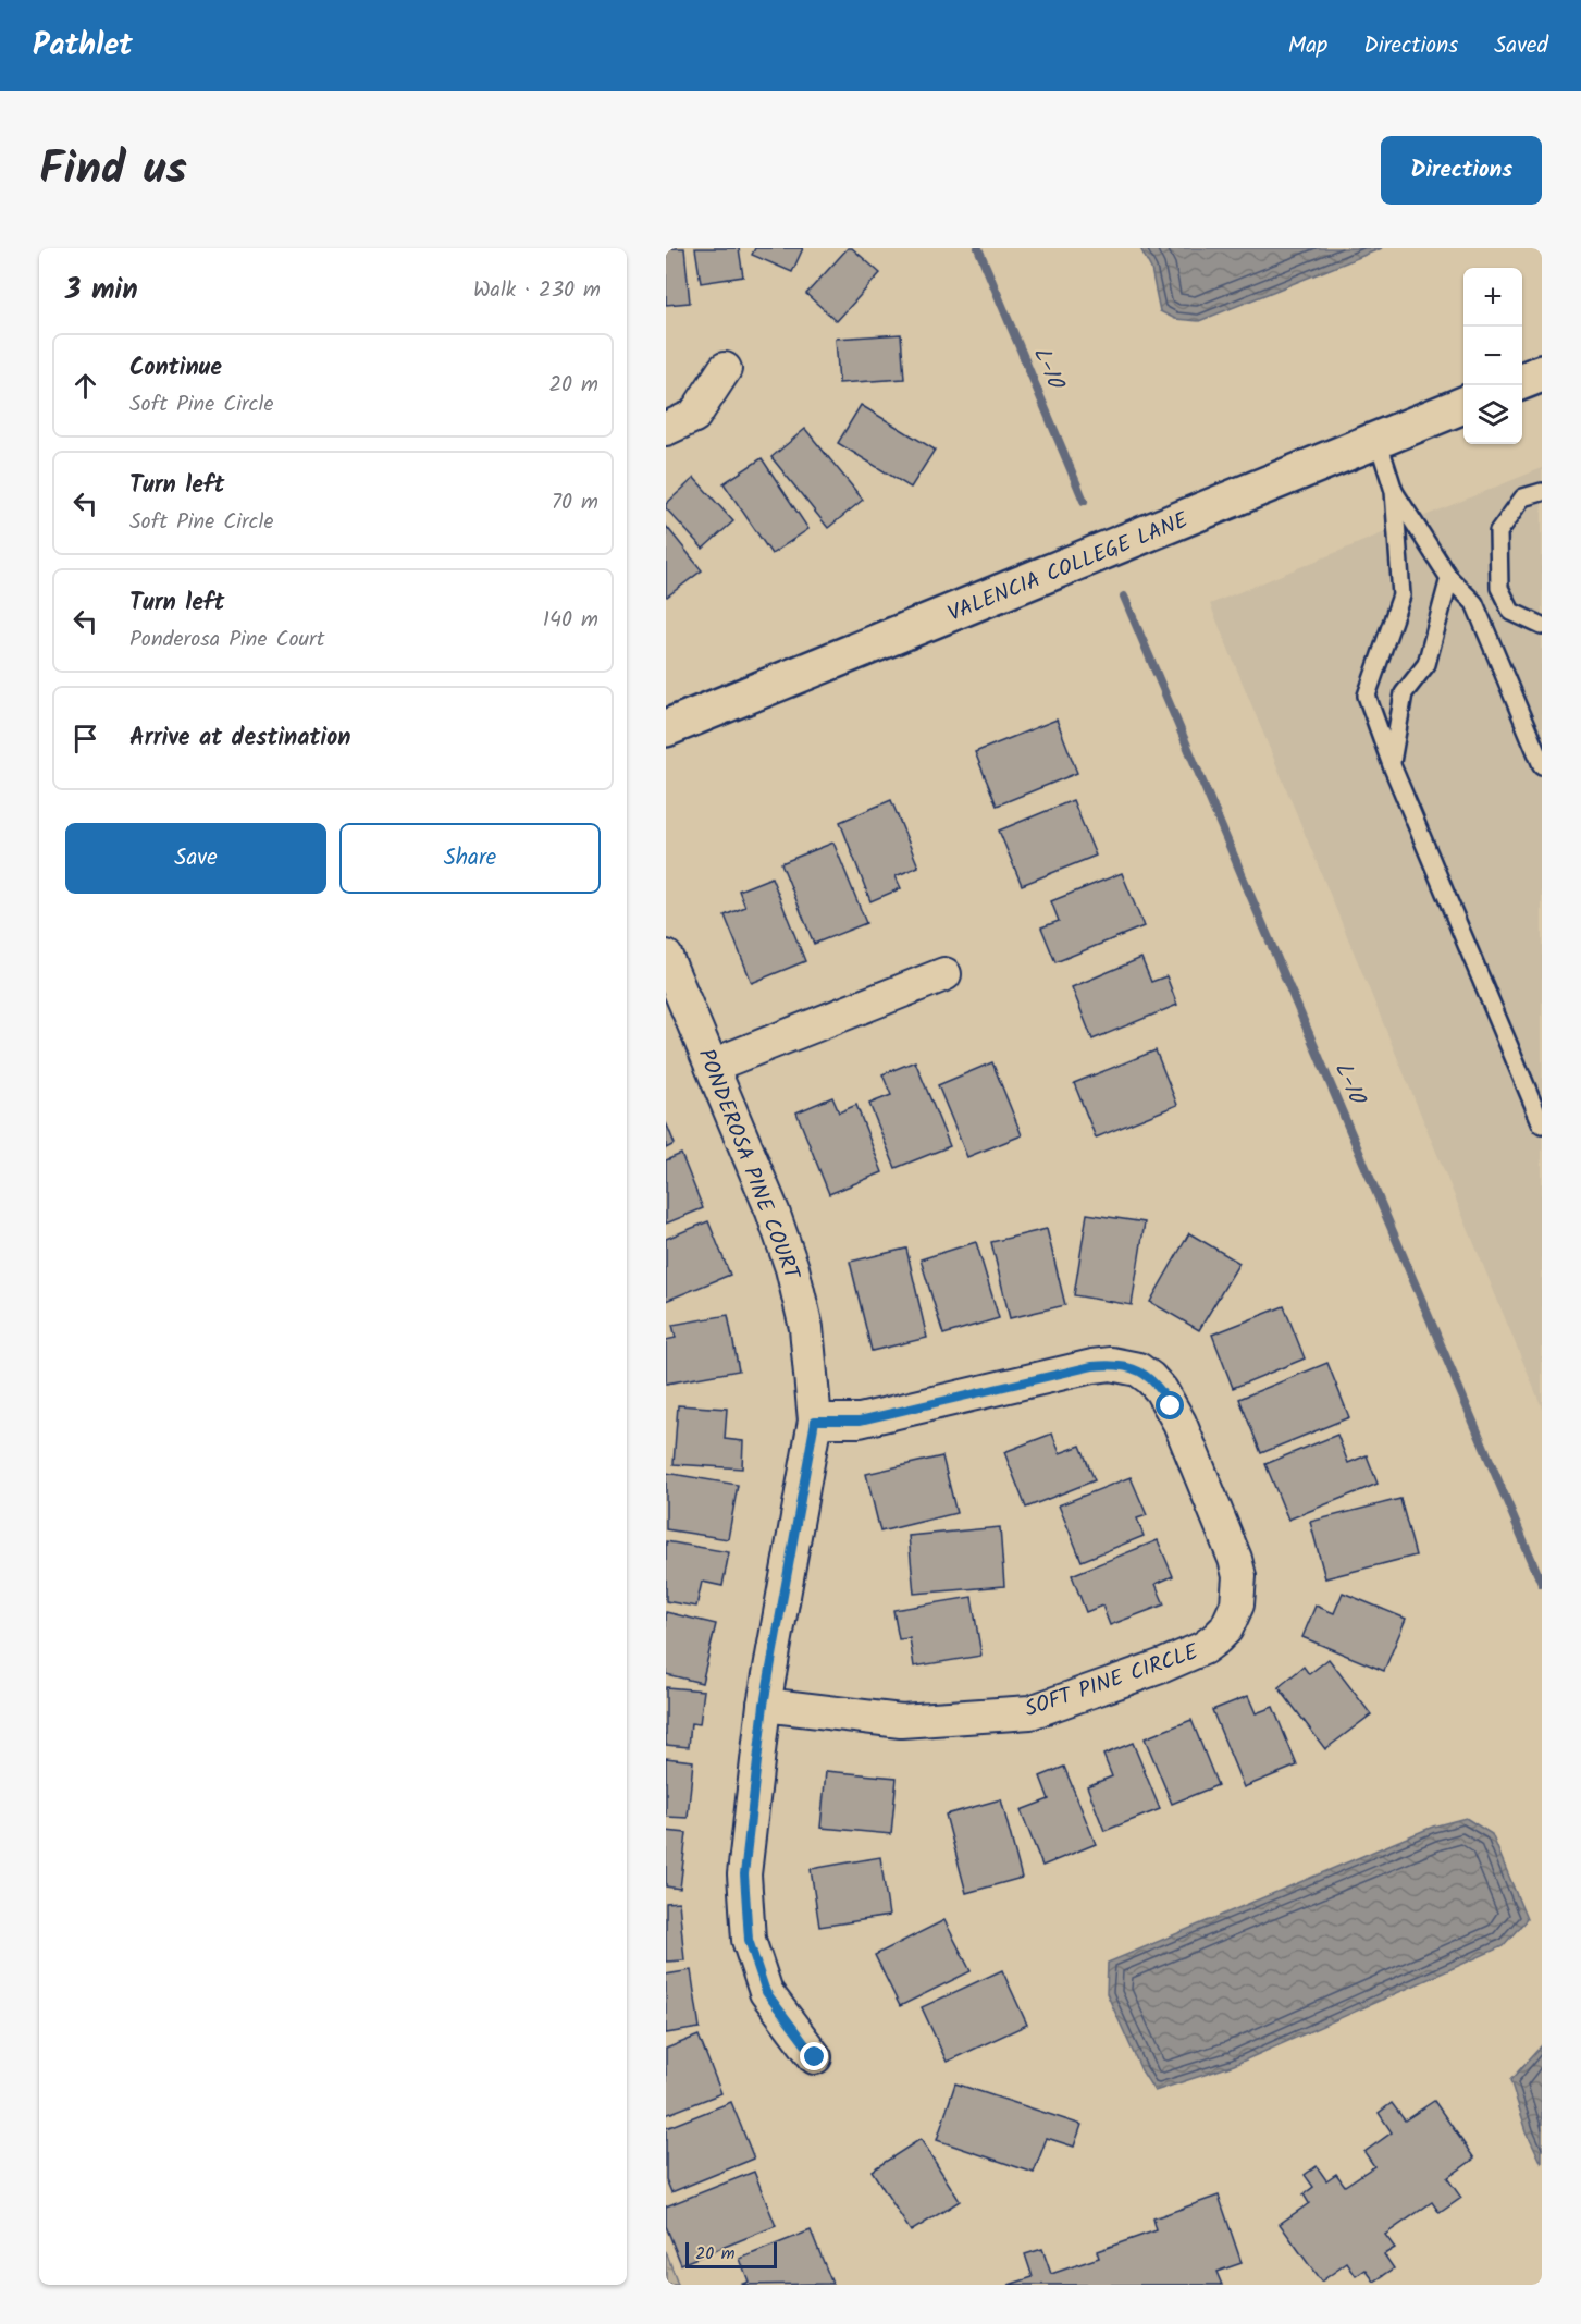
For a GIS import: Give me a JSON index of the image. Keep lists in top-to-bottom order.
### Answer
{
  "streets": {
    "street": ["VALENCIA COLLEGE LANE", "PONDEROSA PINE COURT", "SOFT PINE CIRCLE"]
  },
  "crossings": [
    ["PONDEROSA PINE COURT", "SOFT PINE CIRCLE"]
  ],
  "water": ["L-10"],
  "scale_bar": "20 m",
  "page": {
    "header": "Pathlet",
    "nav": ["Map", "Directions", "Saved"],
    "title": "Find us",
    "buttons": [
      "Directions",
      ["Save", "Share"]
    ],
    "heading": ["3 min", "Walk · 230 m"],
    "map_buttons": ["+", "−"],
    "list": [
      ["Continue", "Soft Pine Circle", "20 m"],
      ["Turn left", "Soft Pine Circle", "70 m"],
      ["Turn left", "Ponderosa Pine Court", "140 m"],
      "Arrive at destination"
    ],
    "scale": "20 m"
  }
}
